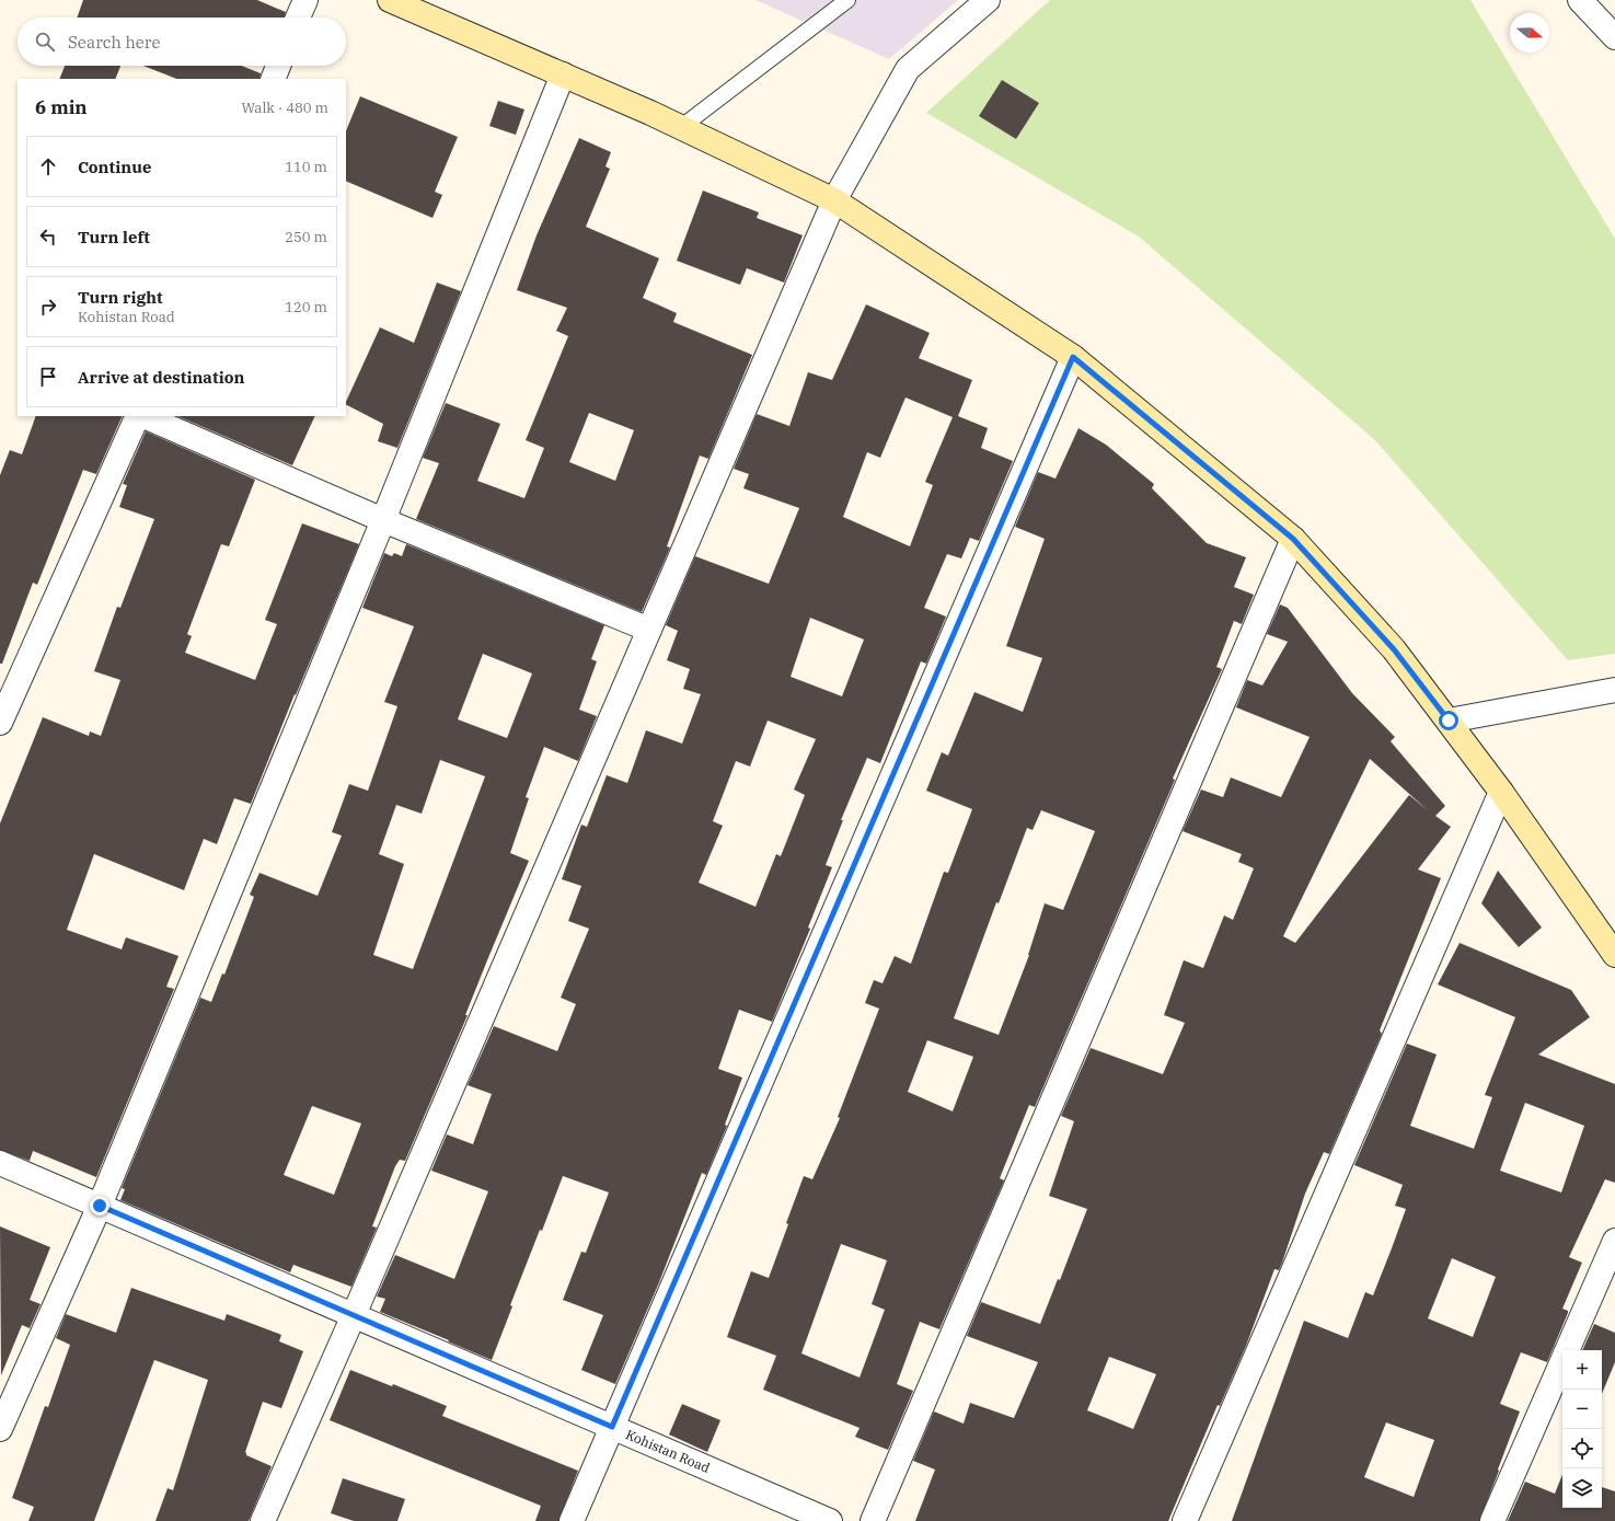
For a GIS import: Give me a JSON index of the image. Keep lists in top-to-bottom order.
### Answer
{
  "streets": {
    "street": ["Kohistan Road"]
  },
  "north": "right",
  "page": {
    "search": "Search here",
    "heading": ["6 min", "Walk · 480 m"],
    "list": [
      ["Continue", "110 m"],
      ["Turn left", "250 m"],
      ["Turn right", "Kohistan Road", "120 m"],
      "Arrive at destination"
    ],
    "map_buttons": ["+", "−"]
  }
}
